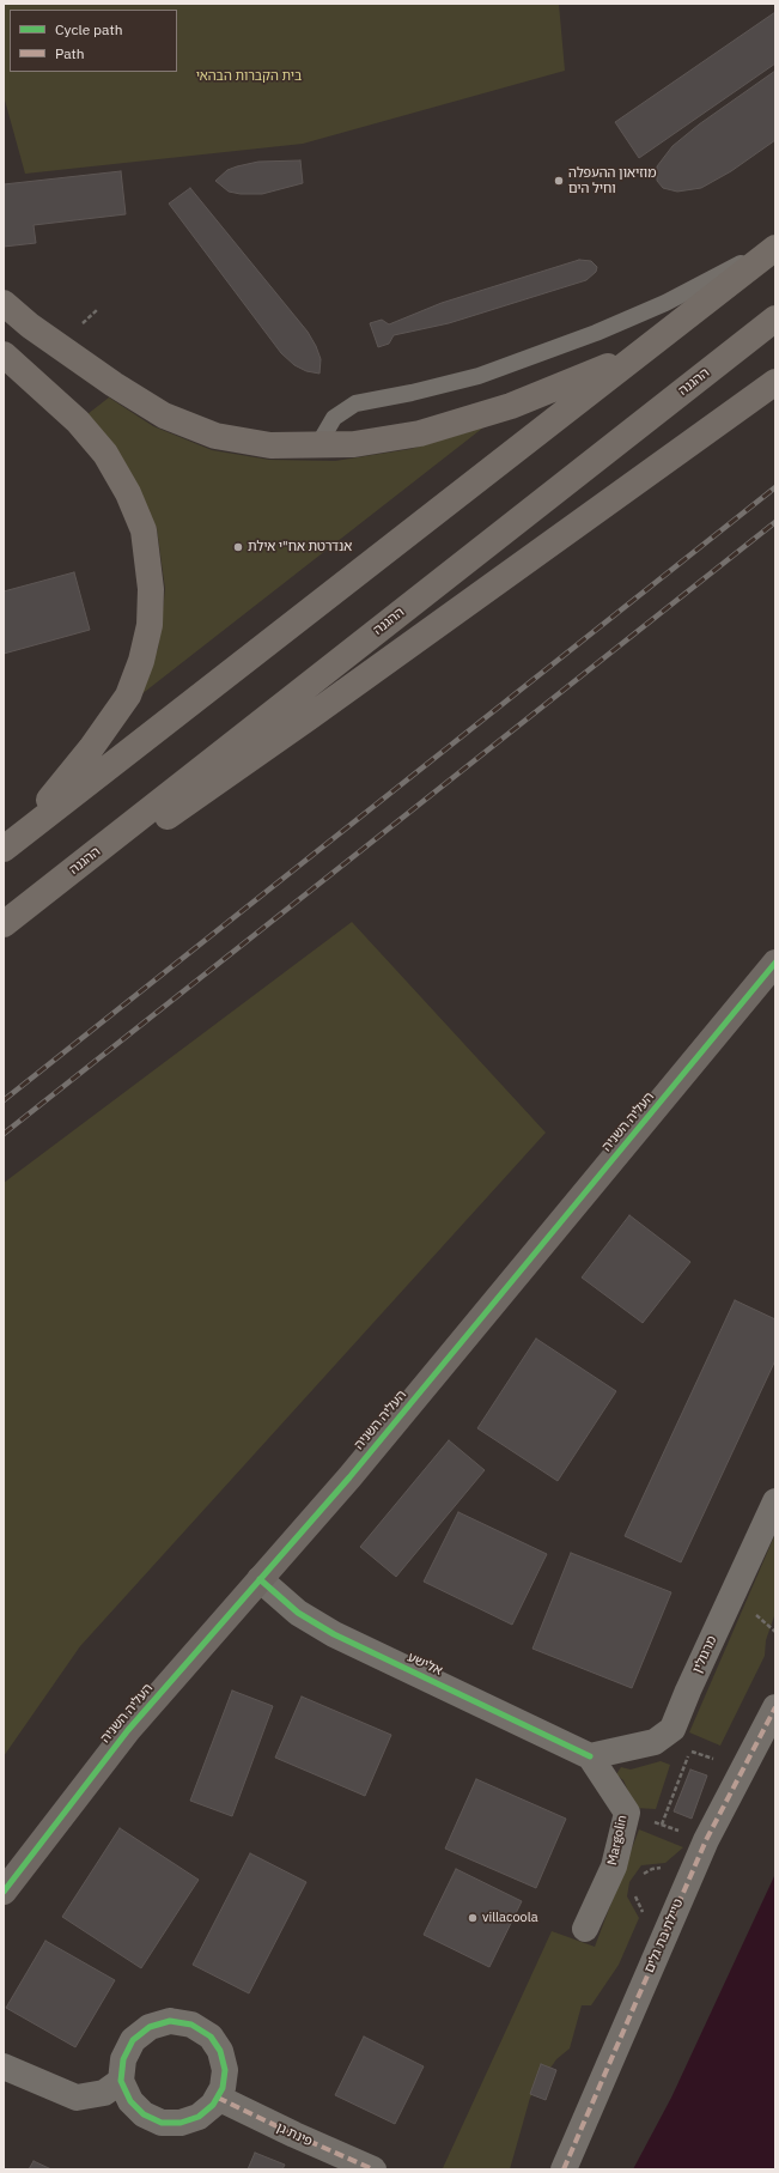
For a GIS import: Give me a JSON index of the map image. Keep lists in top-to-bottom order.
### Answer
{
  "streets": {
    "highway": ["ההגנה"],
    "street": [
      "העליה השניה",
      "מרגולין",
      "אלישע",
      "Margolin",
      "טיילת בת גלים",
      "פינת גן"
    ]
  },
  "crossings": [
    ["העליה השניה", "אלישע"],
    ["מרגולין", "אלישע"],
    ["מרגולין", "Margolin"],
    ["אלישע", "Margolin"]
  ],
  "parks": ["בית הקברות הבהאי"],
  "places": ["מוזיאון ההעפלה וחיל הים", "אנדרטת אח\"י אילת", "villacoola"],
  "legend": ["Cycle path", "Path"]
}
